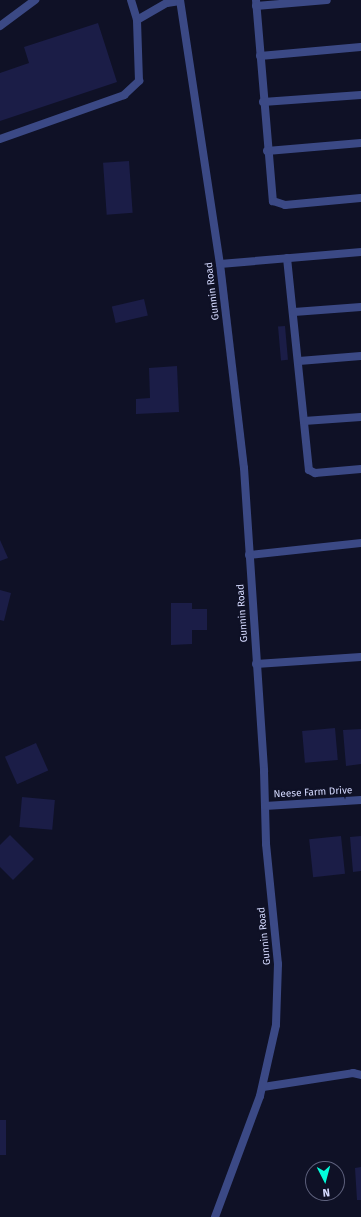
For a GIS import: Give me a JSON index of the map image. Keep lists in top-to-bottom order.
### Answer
{
  "streets": {
    "street": ["Gunnin Road", "Neese Farm Drive"]
  },
  "crossings": [
    ["Gunnin Road", "Neese Farm Drive"]
  ],
  "north": "bottom"
}
